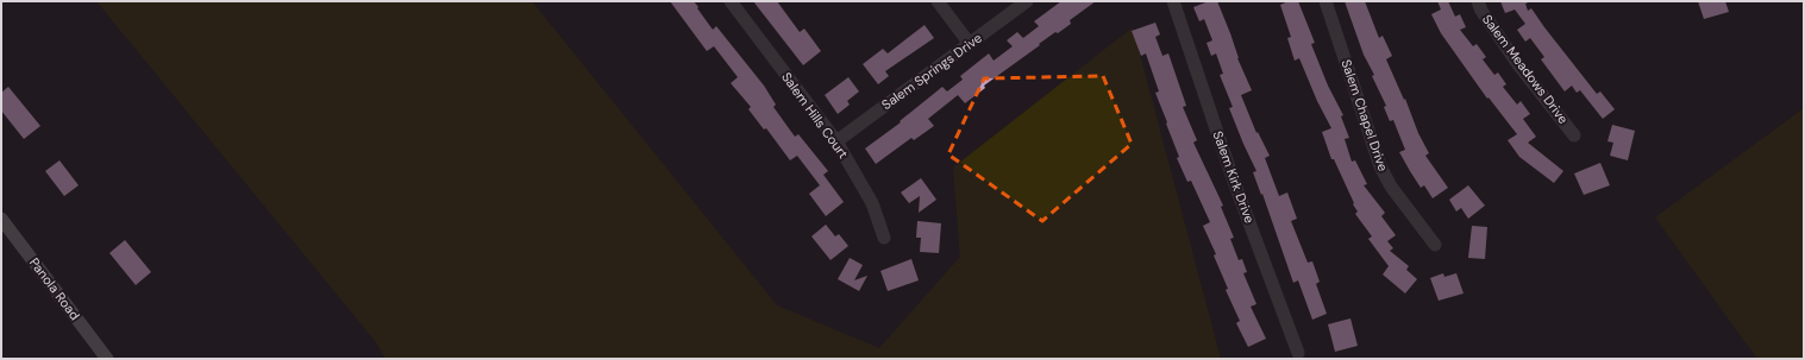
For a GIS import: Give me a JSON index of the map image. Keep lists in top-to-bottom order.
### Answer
{
  "streets": {
    "main road": ["Panola Road"],
    "street": [
      "Salem Meadows Drive",
      "Salem Springs Drive",
      "Salem Hills Court",
      "Salem Chapel Drive",
      "Salem Kirk Drive"
    ]
  },
  "crossings": [
    ["Salem Springs Drive", "Salem Hills Court"]
  ]
}
